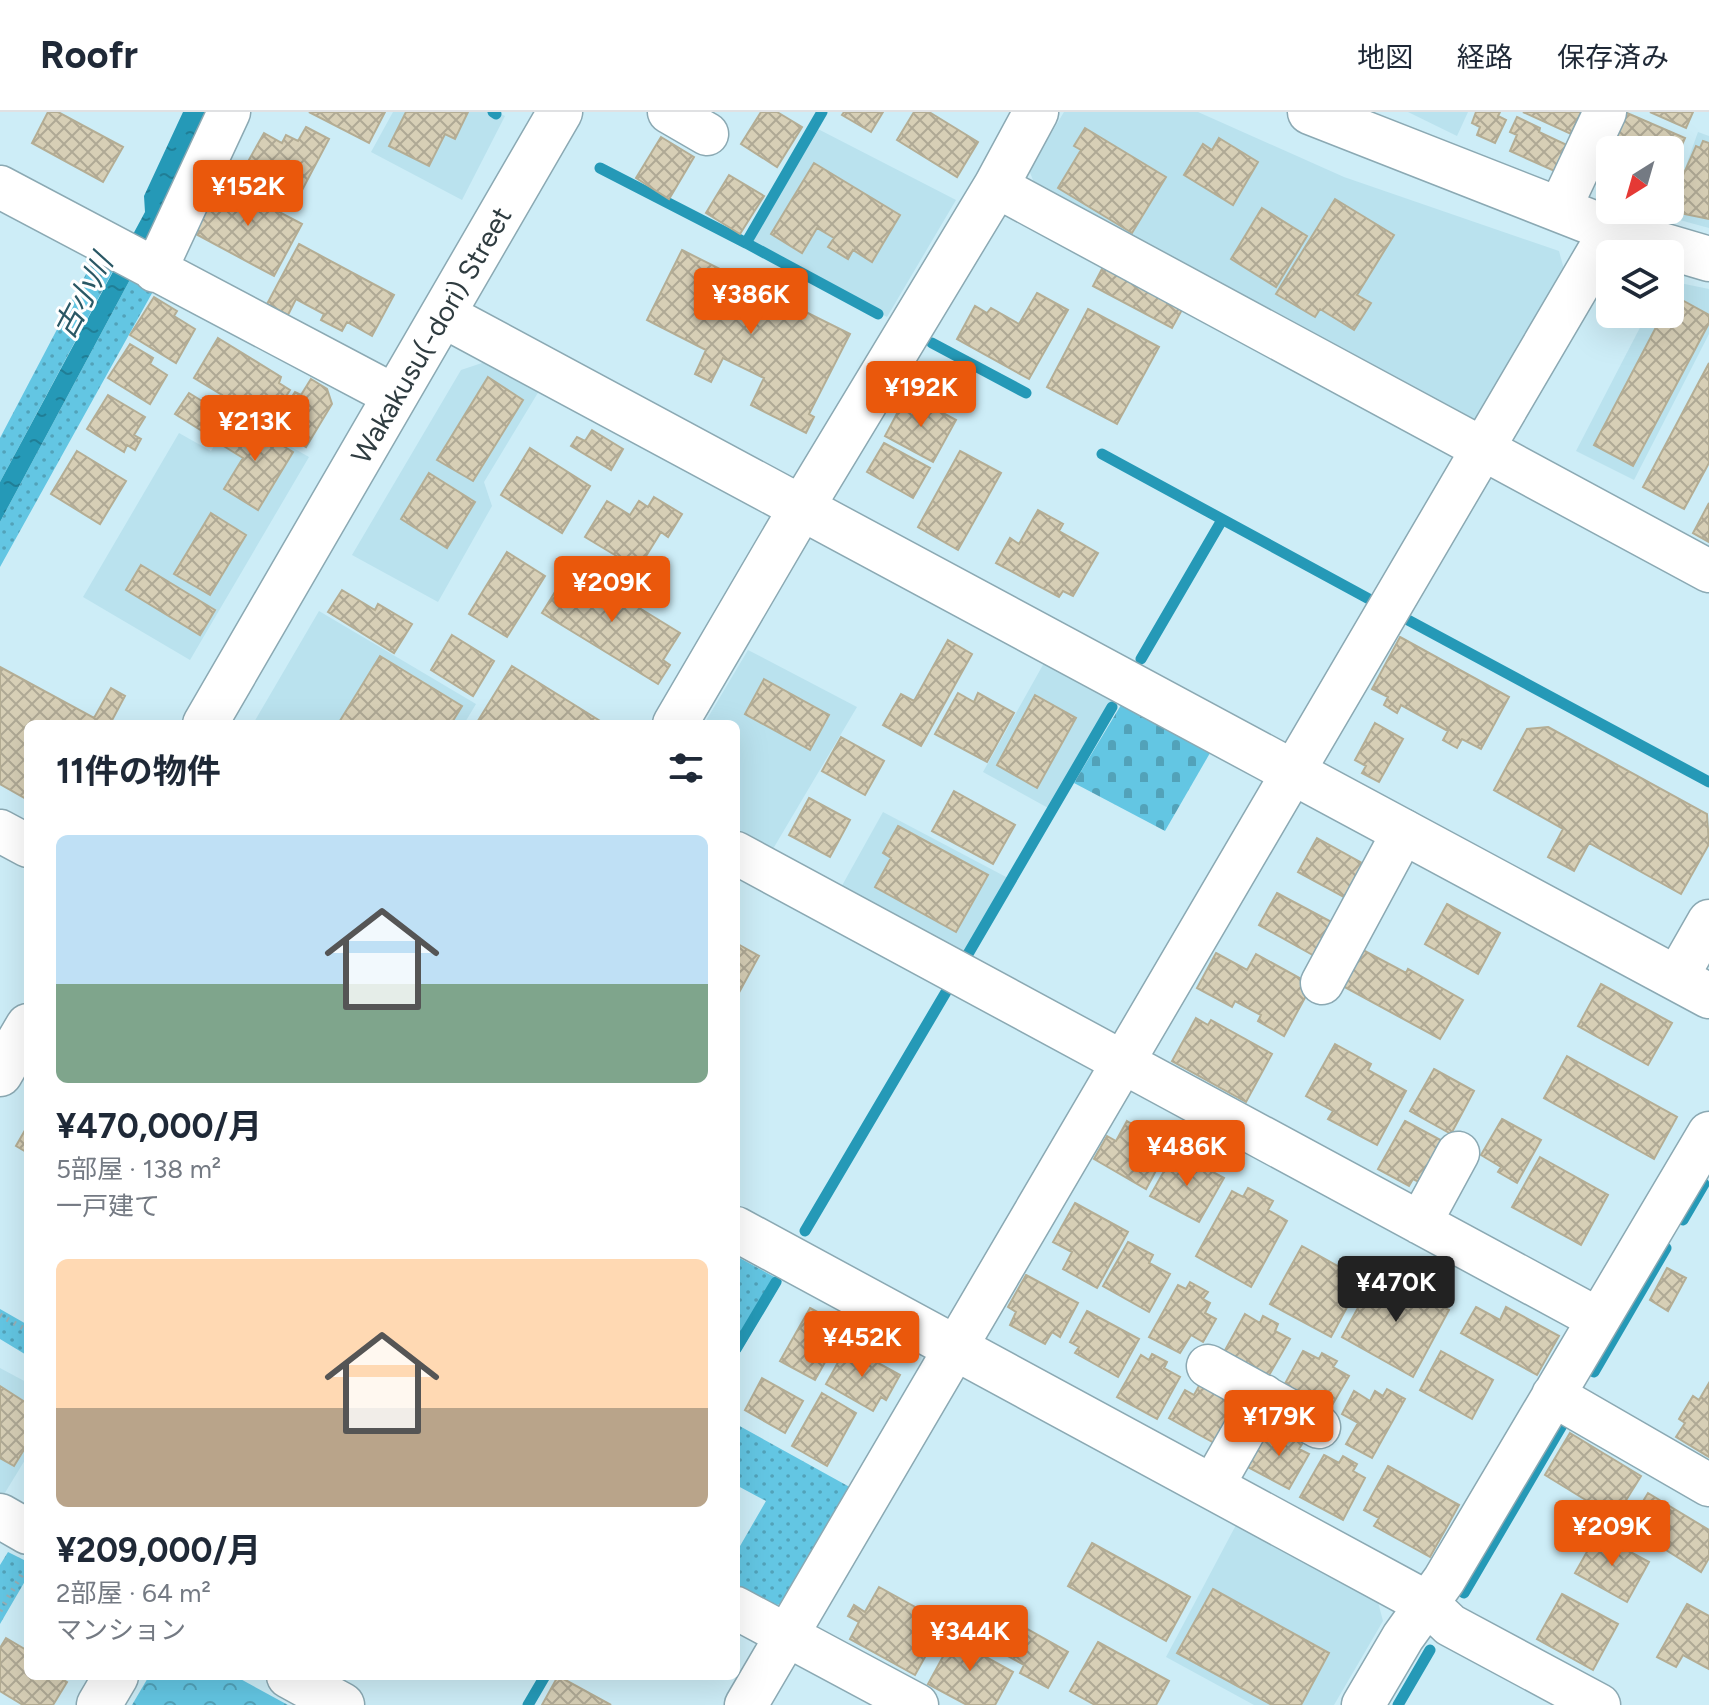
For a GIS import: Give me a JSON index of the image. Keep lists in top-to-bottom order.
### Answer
{
  "streets": {
    "street": ["Wakakusu(-dori) Street"]
  },
  "water": ["古小川"],
  "north": "bottom left",
  "page": {
    "header": "Roofr",
    "nav": ["地図", "経路", "保存済み"],
    "price": [
      "¥152K",
      "¥386K",
      "¥192K",
      "¥213K",
      "¥209K",
      "¥486K",
      "¥470K",
      "¥452K",
      "¥179K",
      "¥209K",
      "¥344K"
    ],
    "heading": "11件の物件",
    "list": [
      {
        "name": "¥470,000/月",
        "note": "5部屋 · 138 m² · 一戸建て"
      },
      {
        "name": "¥209,000/月",
        "note": "2部屋 · 64 m² · マンション"
      }
    ]
  }
}
